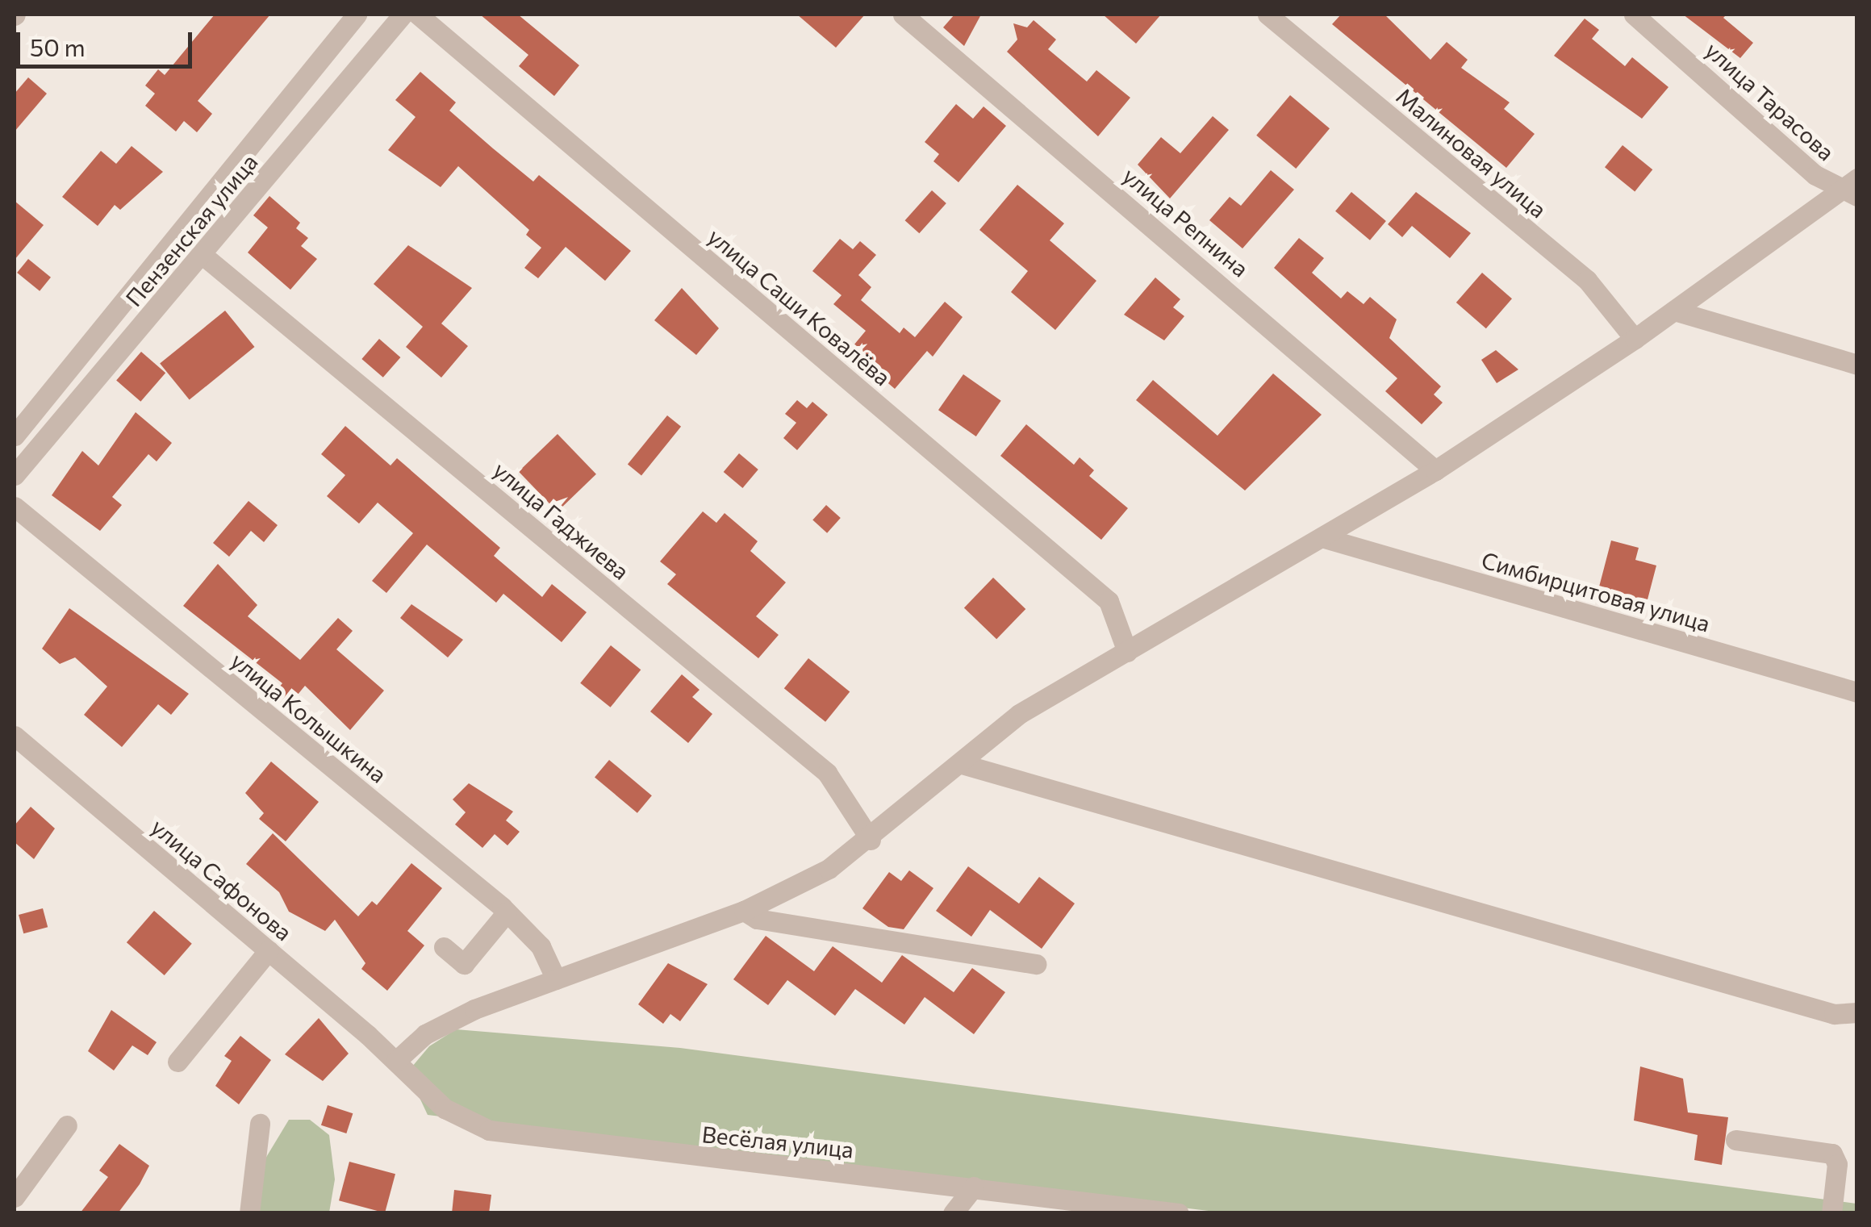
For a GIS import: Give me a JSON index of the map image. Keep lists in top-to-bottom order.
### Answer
{
  "streets": {
    "street": [
      "улица Тарасова",
      "Малиновая улица",
      "улица Репнина",
      "Пензенская улица",
      "улица Саши Ковалёва",
      "улица Гаджиева",
      "Симбирцитовая улица",
      "улица Колышкина",
      "улица Сафонова",
      "Весёлая улица"
    ]
  },
  "crossings": [
    ["Пензенская улица", "улица Гаджиева"],
    ["улица Сафонова", "Весёлая улица"]
  ],
  "scale_bar": "50 m"
}
